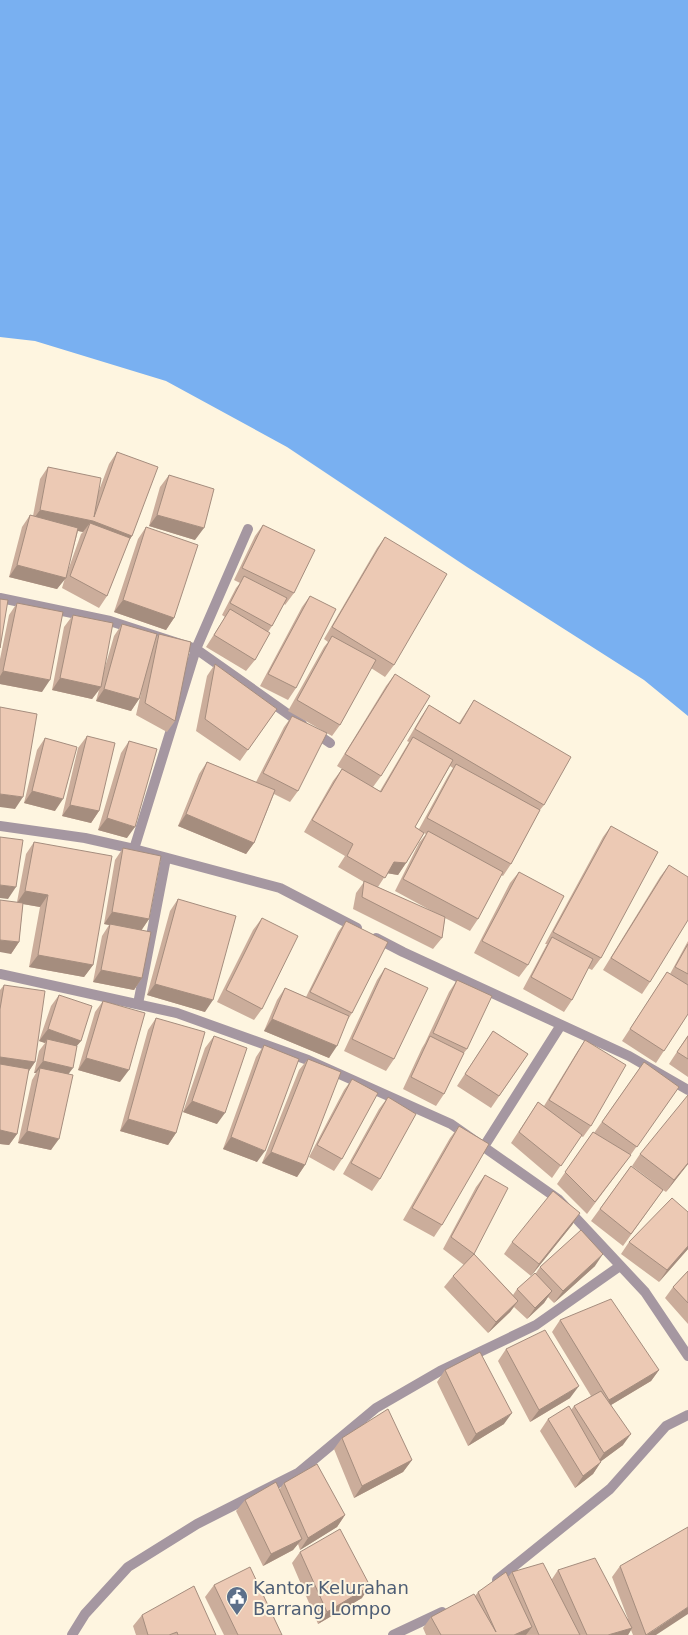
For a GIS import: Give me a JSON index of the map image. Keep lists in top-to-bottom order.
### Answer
{
  "places": {
    "public building": ["Kantor Kelurahan Barrang Lompo"]
  }
}
